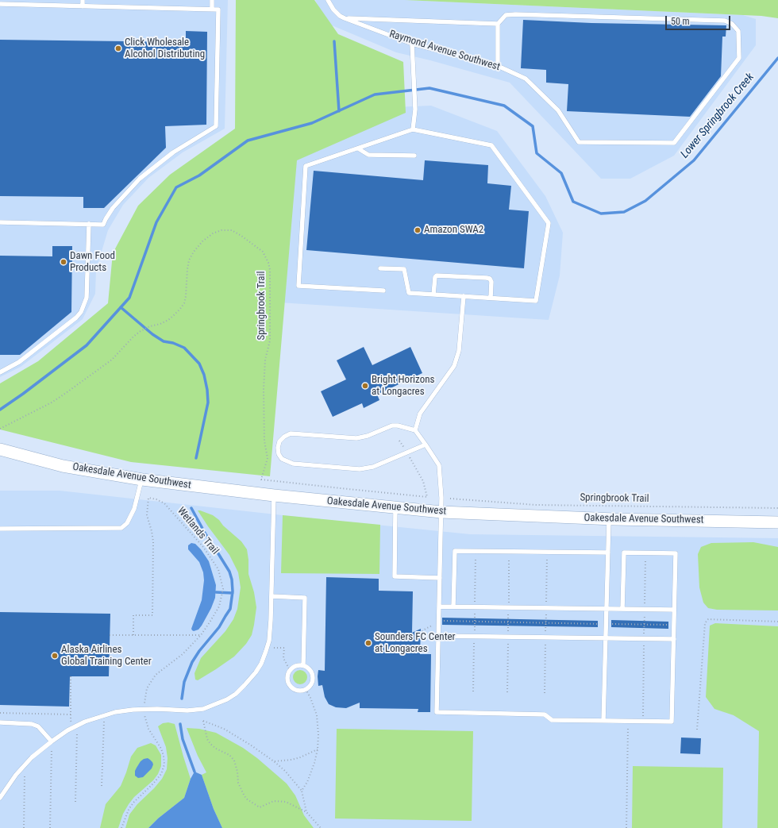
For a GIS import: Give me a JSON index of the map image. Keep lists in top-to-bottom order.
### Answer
{
  "streets": {
    "street": ["Oakesdale Avenue Southwest"],
    "lane": ["Raymond Avenue Southwest"],
    "path": ["Springbrook Trail", "Wetlands Trail"]
  },
  "water": ["Lower Springbrook Creek"],
  "places": [
    "Click Wholesale Alcohol Distributing",
    "Amazon SWA2",
    "Dawn Food Products",
    "Bright Horizons at Longacres",
    "Sounders FC Center at Longacres",
    "Alaska Airlines Global Training Center"
  ],
  "scale_bar": "50 m"
}
